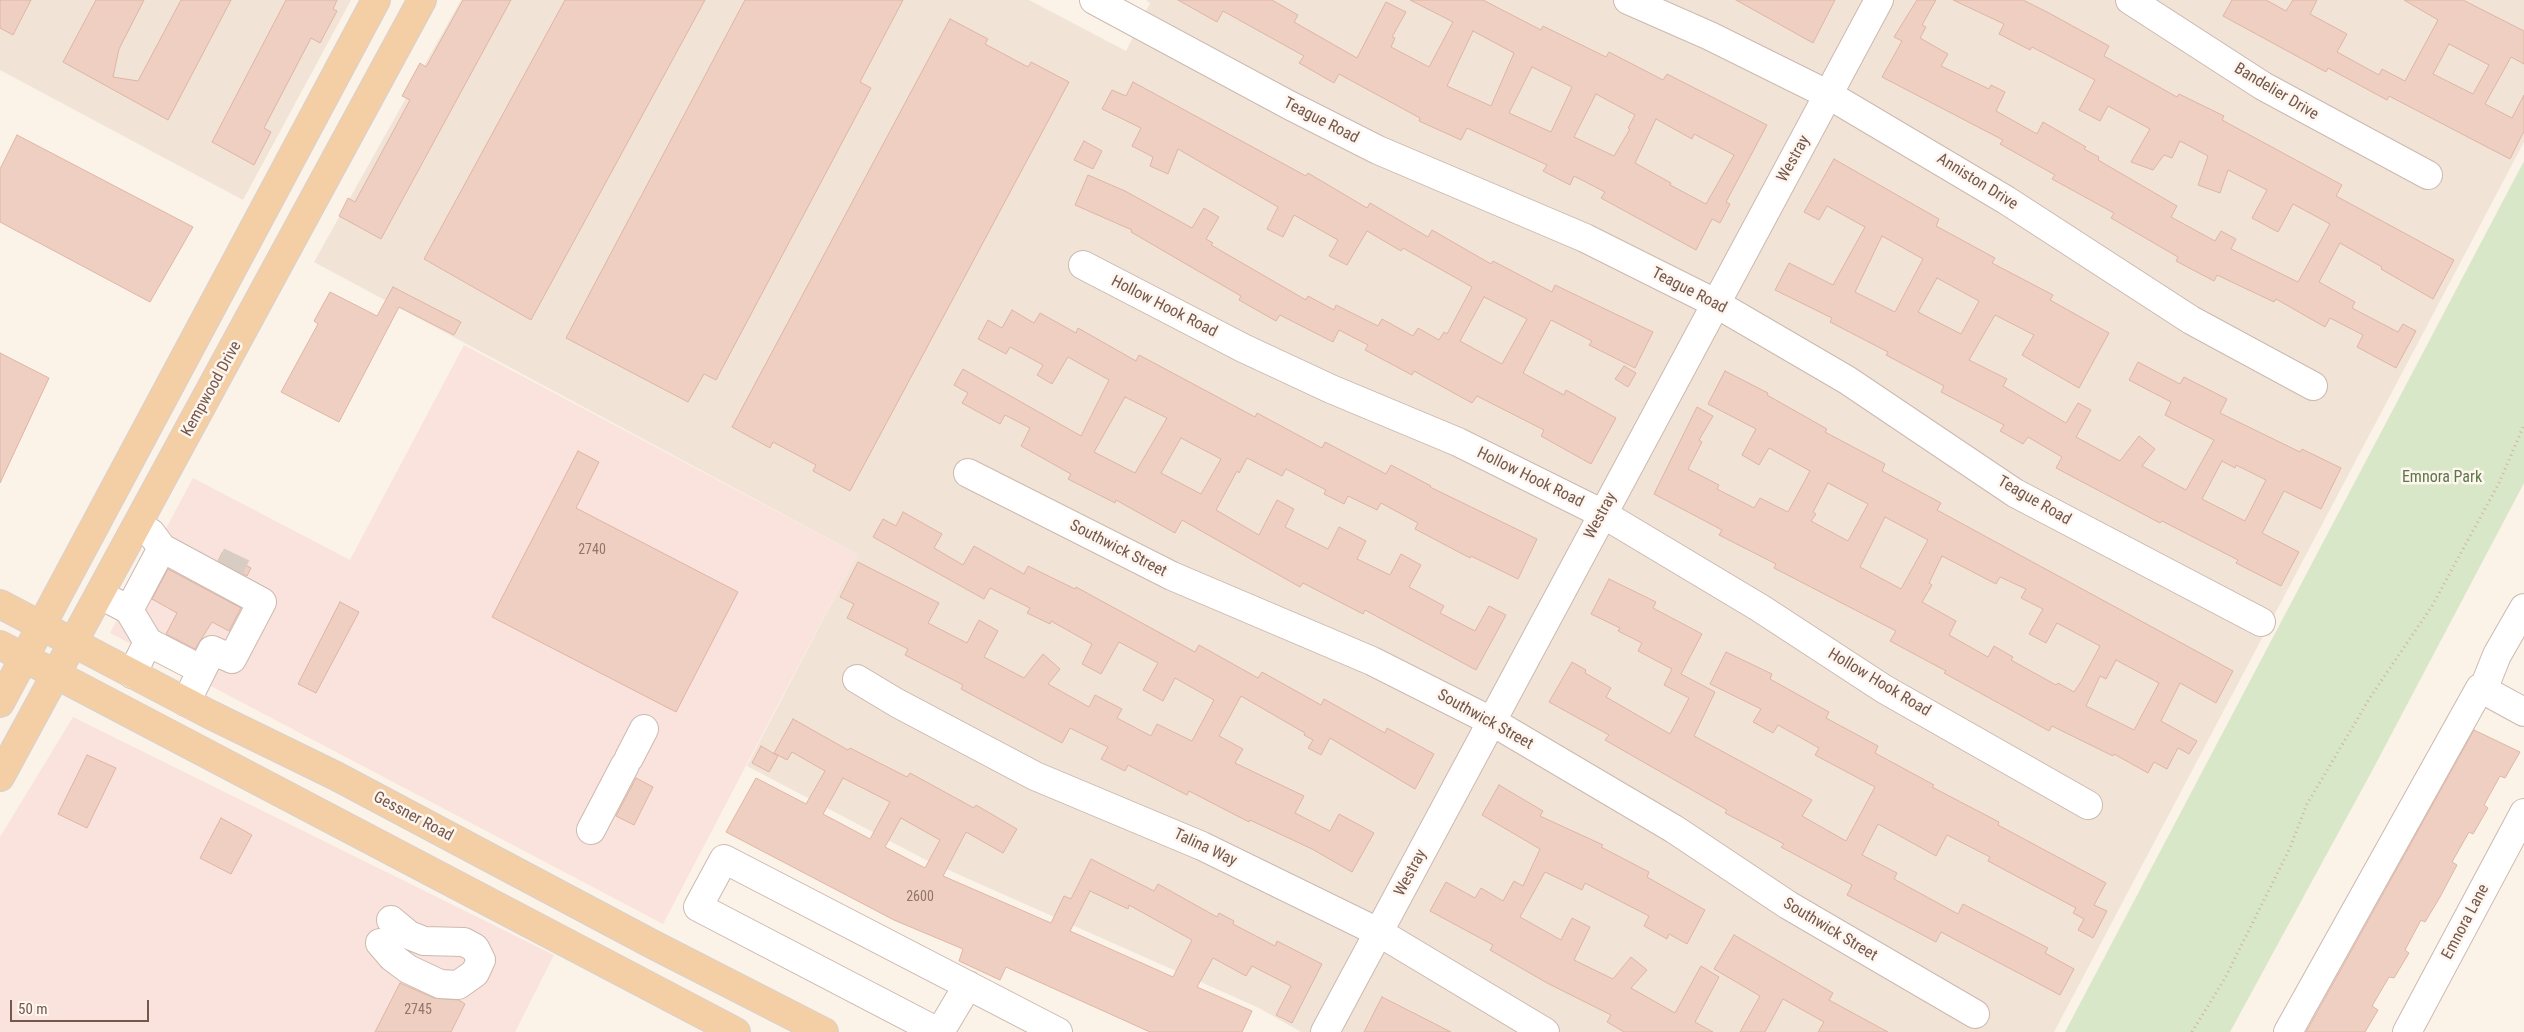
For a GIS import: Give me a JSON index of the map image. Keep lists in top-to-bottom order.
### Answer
{
  "streets": {
    "main road": ["Kempwood Drive", "Gessner Road"],
    "street": [
      "Bandelier Drive",
      "Teague Road",
      "Westray",
      "Anniston Drive",
      "Hollow Hook Road",
      "Southwick Street",
      "Talina Way",
      "Emnora Lane"
    ]
  },
  "crossings": [
    ["Teague Road", "Westray"],
    ["Westray", "Anniston Drive"],
    ["Westray", "Hollow Hook Road"],
    ["Westray", "Southwick Street"],
    ["Westray", "Talina Way"],
    ["Kempwood Drive", "Gessner Road"]
  ],
  "parks": ["Emnora Park"],
  "house_numbers": ["2740", "2600", "2745"],
  "scale_bar": "50 m"
}
